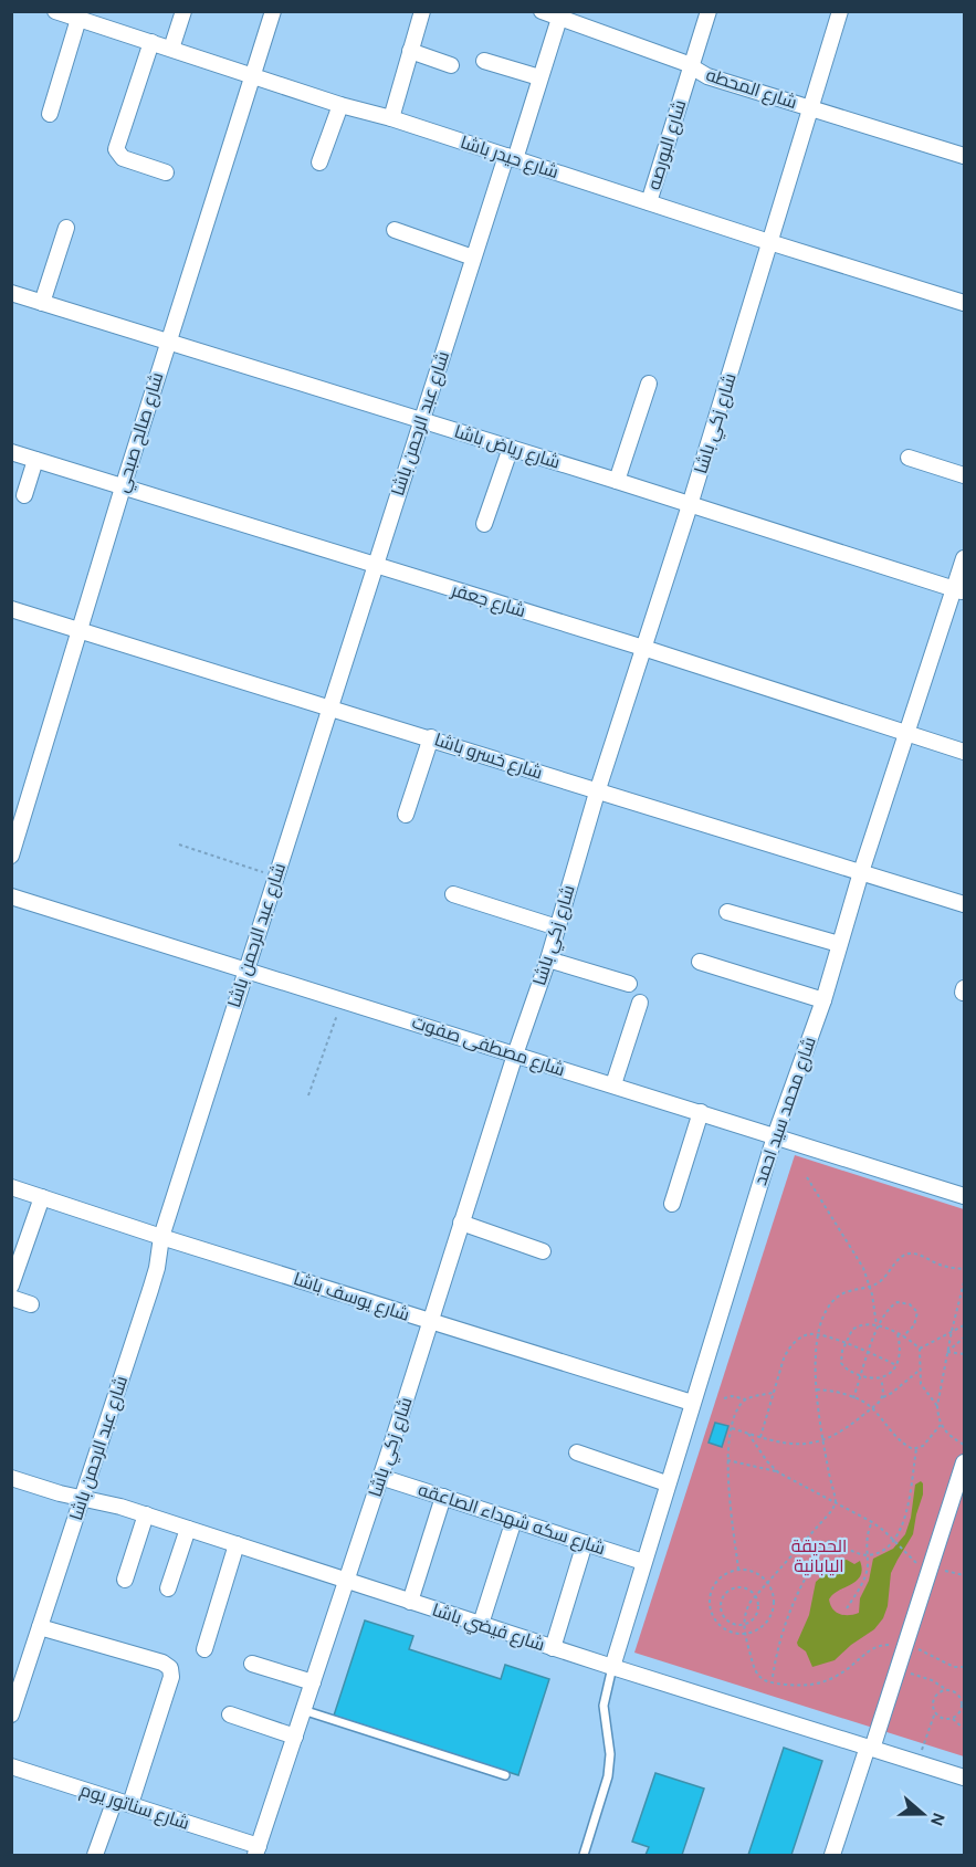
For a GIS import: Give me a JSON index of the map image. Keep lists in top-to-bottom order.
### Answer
{
  "streets": {
    "street": [
      "شارع المحطه",
      "شارع البورصه",
      "شارع حيدر باشا",
      "شارع عبد الرحمن باشا",
      "شارع زكي باشا",
      "شارع صالح صبحي",
      "شارع رياض باشا",
      "شارع جعفر",
      "شارع خسرو باشا",
      "شارع مصطفى صفوت",
      "شارع محمد سيد احمد",
      "شارع يوسف باشا",
      "شارع سكه شهداء الصاعقه",
      "شارع فيضي باشا",
      "شارع سناتور يوم"
    ]
  },
  "crossings": [
    ["شارع المحطه", "شارع البورصه"],
    ["شارع المحطه", "شارع عبد الرحمن باشا"],
    ["شارع المحطه", "شارع زكي باشا"],
    ["شارع البورصه", "شارع حيدر باشا"],
    ["شارع حيدر باشا", "شارع عبد الرحمن باشا"],
    ["شارع حيدر باشا", "شارع زكي باشا"],
    ["شارع حيدر باشا", "شارع صالح صبحي"],
    ["شارع عبد الرحمن باشا", "شارع رياض باشا"],
    ["شارع عبد الرحمن باشا", "شارع جعفر"],
    ["شارع عبد الرحمن باشا", "شارع خسرو باشا"],
    ["شارع عبد الرحمن باشا", "شارع مصطفى صفوت"],
    ["شارع عبد الرحمن باشا", "شارع يوسف باشا"],
    ["شارع عبد الرحمن باشا", "شارع فيضي باشا"],
    ["شارع زكي باشا", "شارع رياض باشا"],
    ["شارع زكي باشا", "شارع جعفر"],
    ["شارع زكي باشا", "شارع خسرو باشا"],
    ["شارع زكي باشا", "شارع مصطفى صفوت"],
    ["شارع زكي باشا", "شارع يوسف باشا"],
    ["شارع زكي باشا", "شارع سكه شهداء الصاعقه"],
    ["شارع زكي باشا", "شارع فيضي باشا"],
    ["شارع زكي باشا", "شارع سناتور يوم"],
    ["شارع صالح صبحي", "شارع رياض باشا"],
    ["شارع صالح صبحي", "شارع جعفر"],
    ["شارع صالح صبحي", "شارع خسرو باشا"],
    ["شارع رياض باشا", "شارع محمد سيد احمد"],
    ["شارع جعفر", "شارع محمد سيد احمد"],
    ["شارع خسرو باشا", "شارع محمد سيد احمد"],
    ["شارع مصطفى صفوت", "شارع محمد سيد احمد"],
    ["شارع محمد سيد احمد", "شارع يوسف باشا"],
    ["شارع محمد سيد احمد", "شارع سكه شهداء الصاعقه"],
    ["شارع محمد سيد احمد", "شارع فيضي باشا"]
  ],
  "parks": ["الحديقة اليابانية"],
  "north": "right"
}
